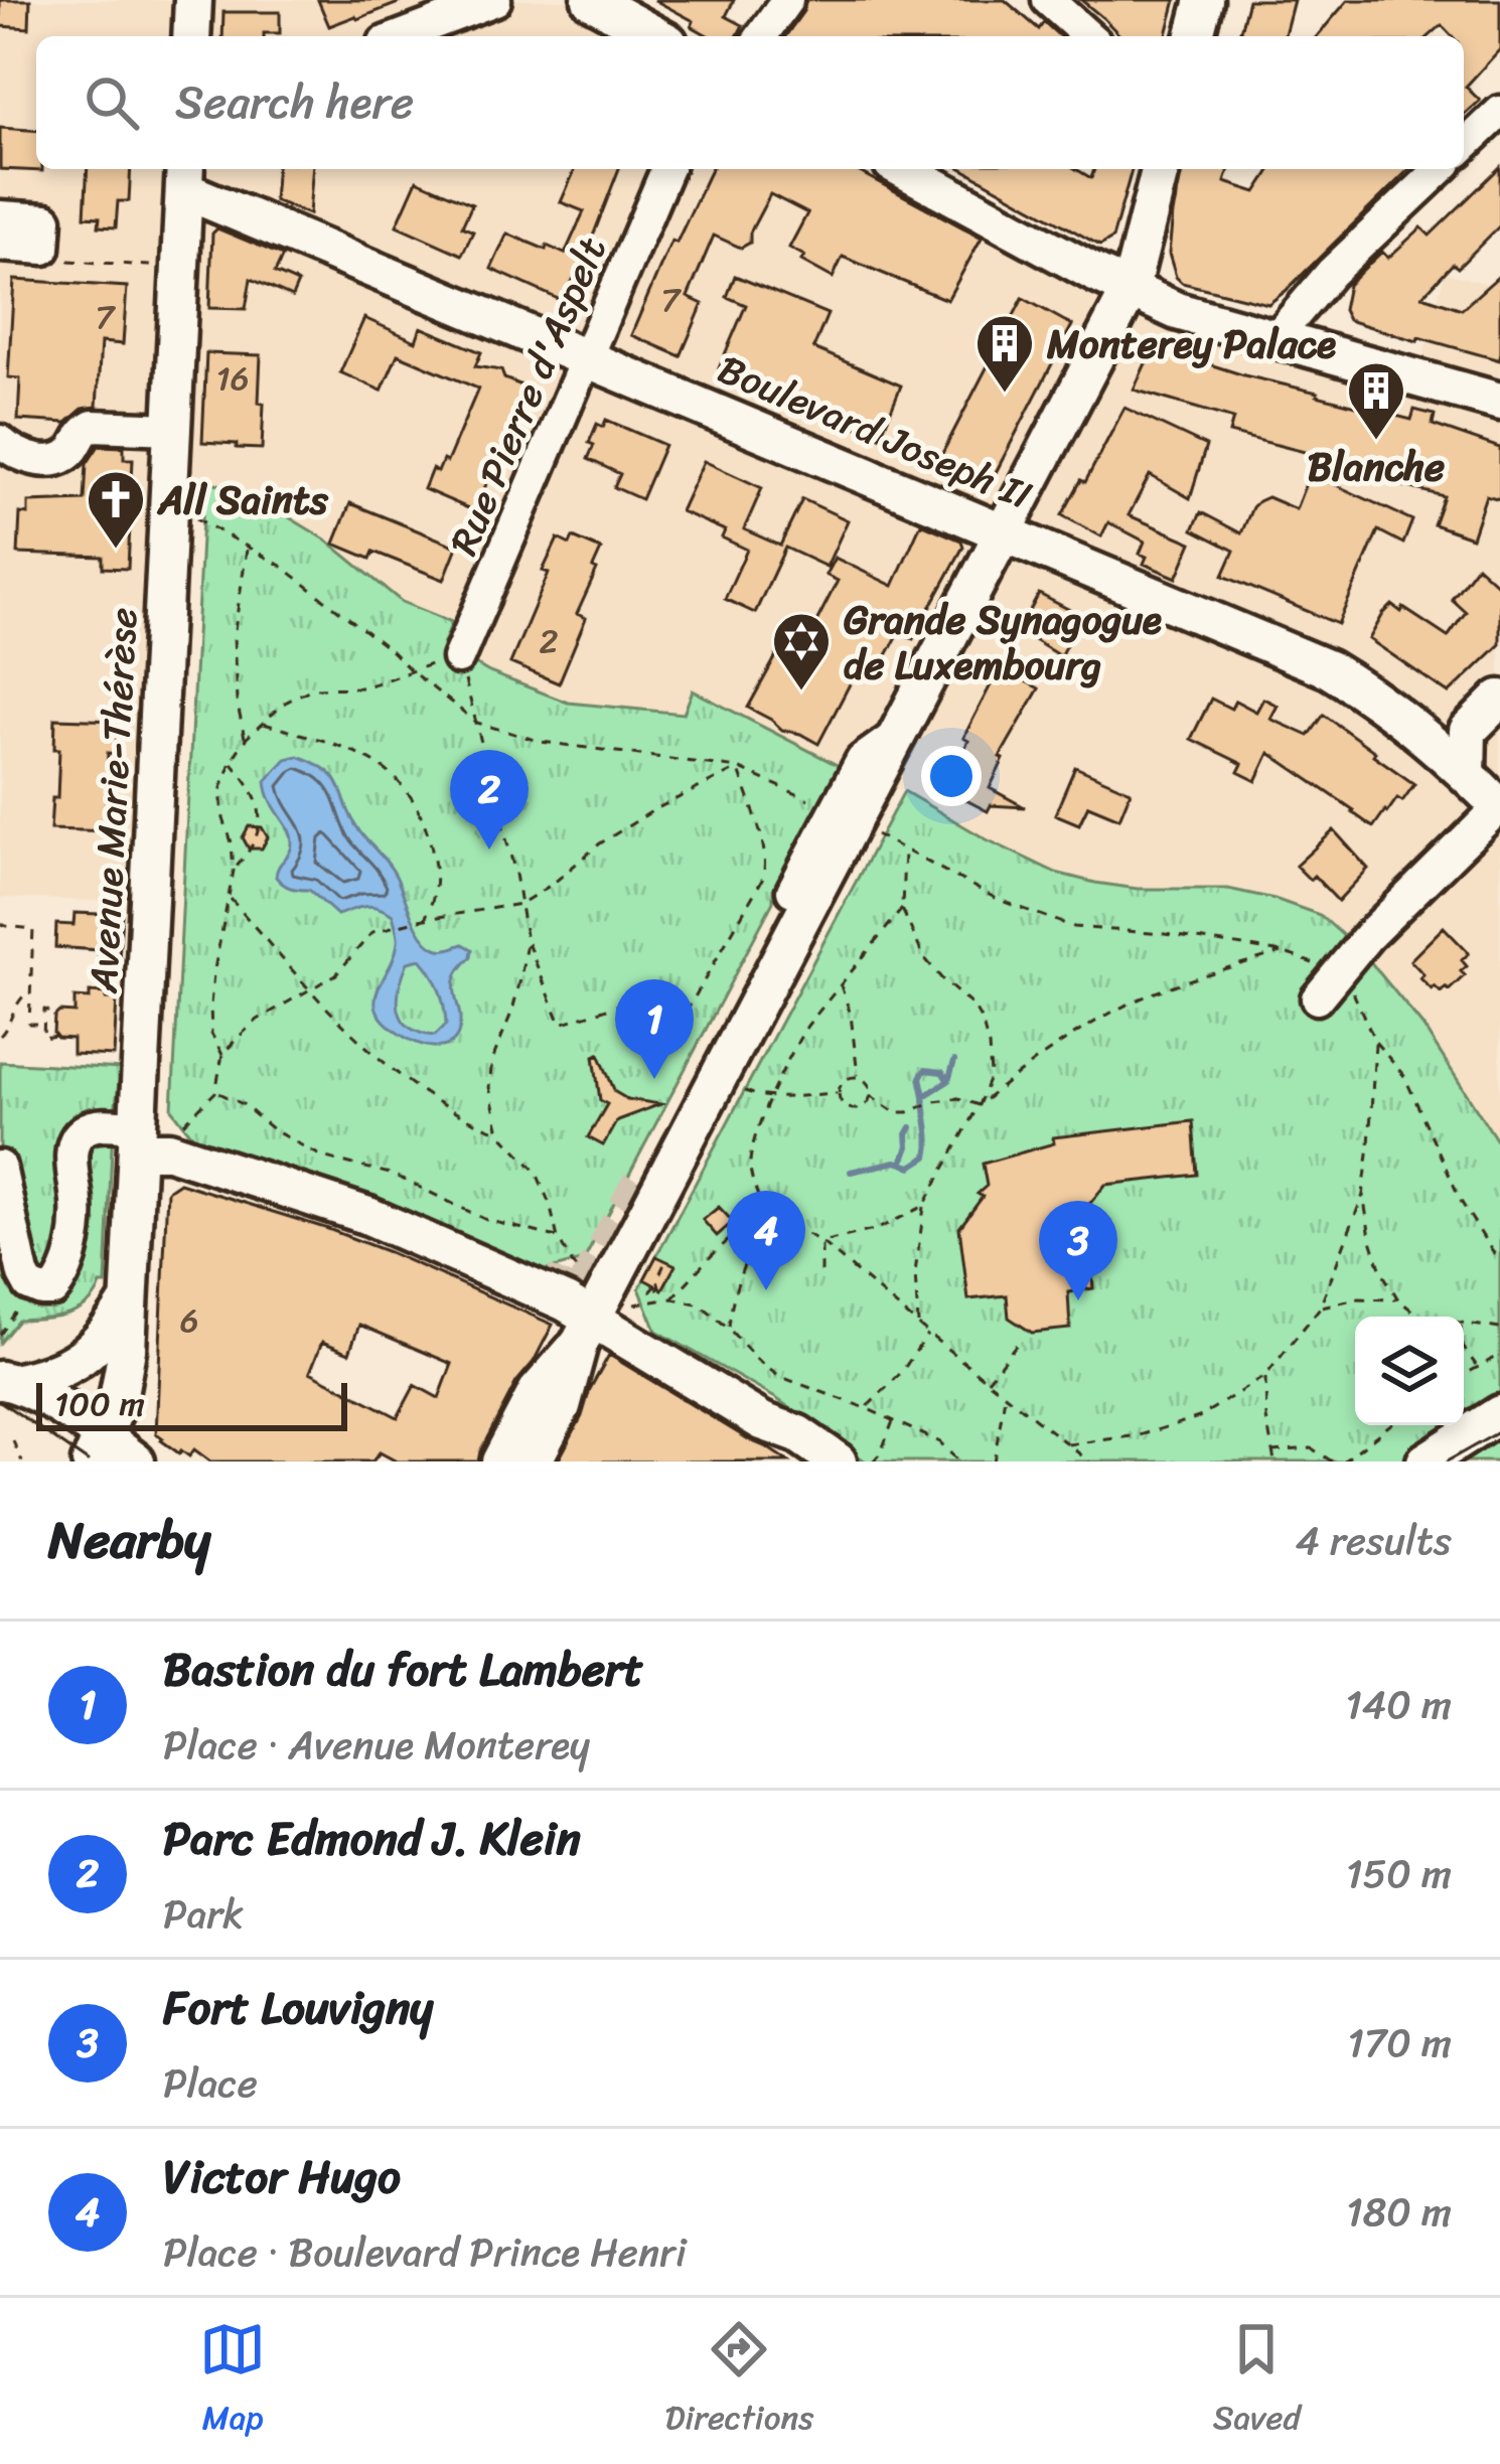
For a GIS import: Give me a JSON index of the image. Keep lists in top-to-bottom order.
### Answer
{
  "streets": {
    "main road": ["Boulevard Joseph II", "Avenue Marie-Thérèse"],
    "street": ["Rue Pierre d'Aspelt"]
  },
  "crossings": [
    ["Rue Pierre d'Aspelt", "Boulevard Joseph II"],
    ["Boulevard Joseph II", "Avenue Marie-Thérèse"]
  ],
  "places": {
    "building": ["Monterey Palace", "Blanche"],
    "church": ["All Saints"],
    "synagogue": ["Grande Synagogue de Luxembourg"]
  },
  "house_numbers": [
    "7",
    "7",
    "16",
    "2",
    "6"
  ],
  "scale_bar": "100 m",
  "page": {
    "search": "Search here",
    "pins": [
      "2",
      "1",
      "4",
      "3"
    ],
    "scale": "100 m",
    "heading": ["Nearby", "4 results"],
    "list": [
      {
        "mark": "1",
        "name": "Bastion du fort Lambert",
        "note": "Place · Avenue Monterey",
        "value": "140 m"
      },
      {
        "mark": "2",
        "name": "Parc Edmond J. Klein",
        "note": "Park",
        "value": "150 m"
      },
      {
        "mark": "3",
        "name": "Fort Louvigny",
        "note": "Place",
        "value": "170 m"
      },
      {
        "mark": "4",
        "name": "Victor Hugo",
        "note": "Place · Boulevard Prince Henri",
        "value": "180 m"
      }
    ],
    "nav": ["Map", "Directions", "Saved"]
  }
}
